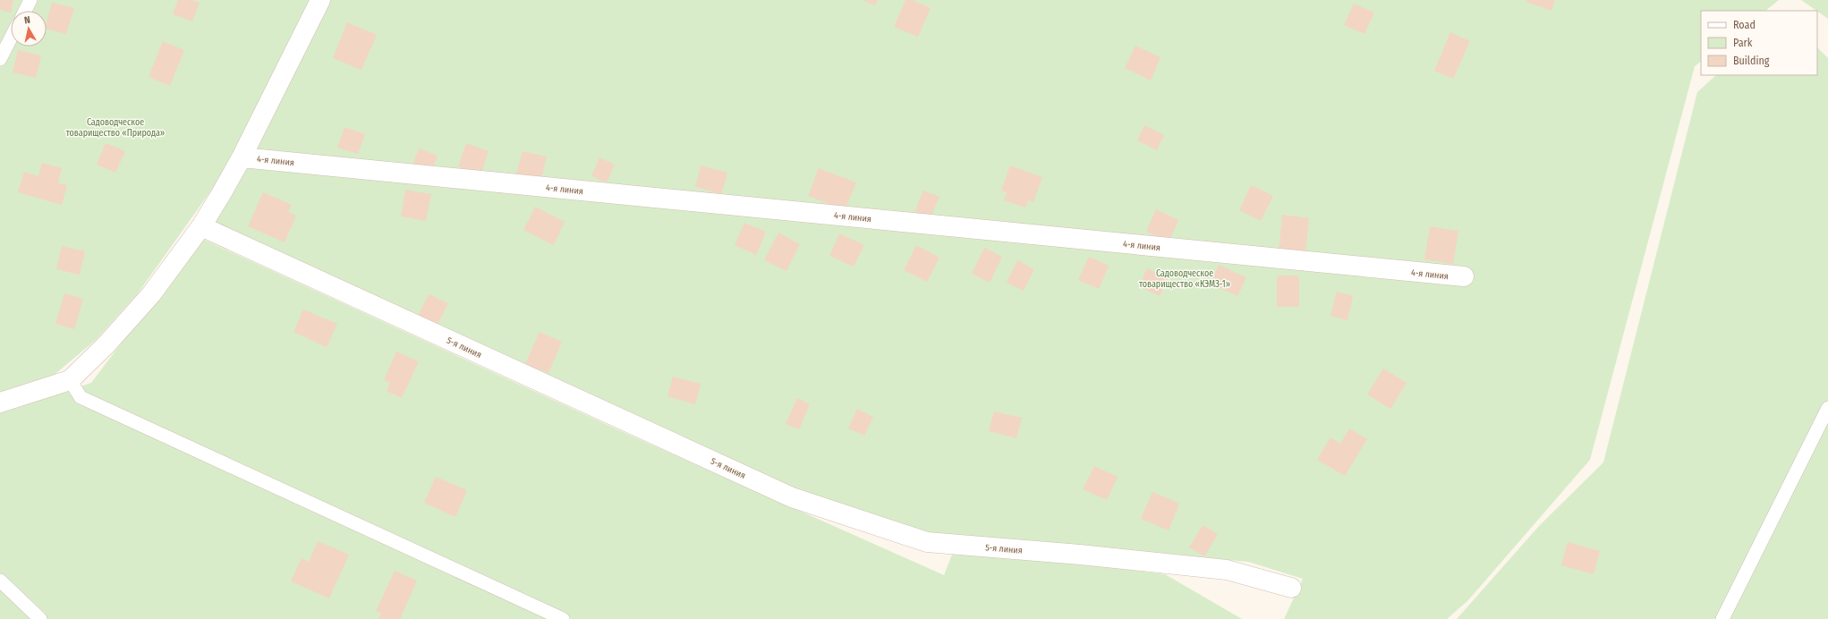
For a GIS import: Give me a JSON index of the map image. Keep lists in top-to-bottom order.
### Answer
{
  "streets": {
    "street": ["4-я линия", "5-я линия"]
  },
  "parks": ["Садоводческое товарищество «Природа»", "Садоводческое товарищество «КЭМЗ-1»"],
  "legend": ["Road", "Park", "Building"],
  "north": "top"
}
